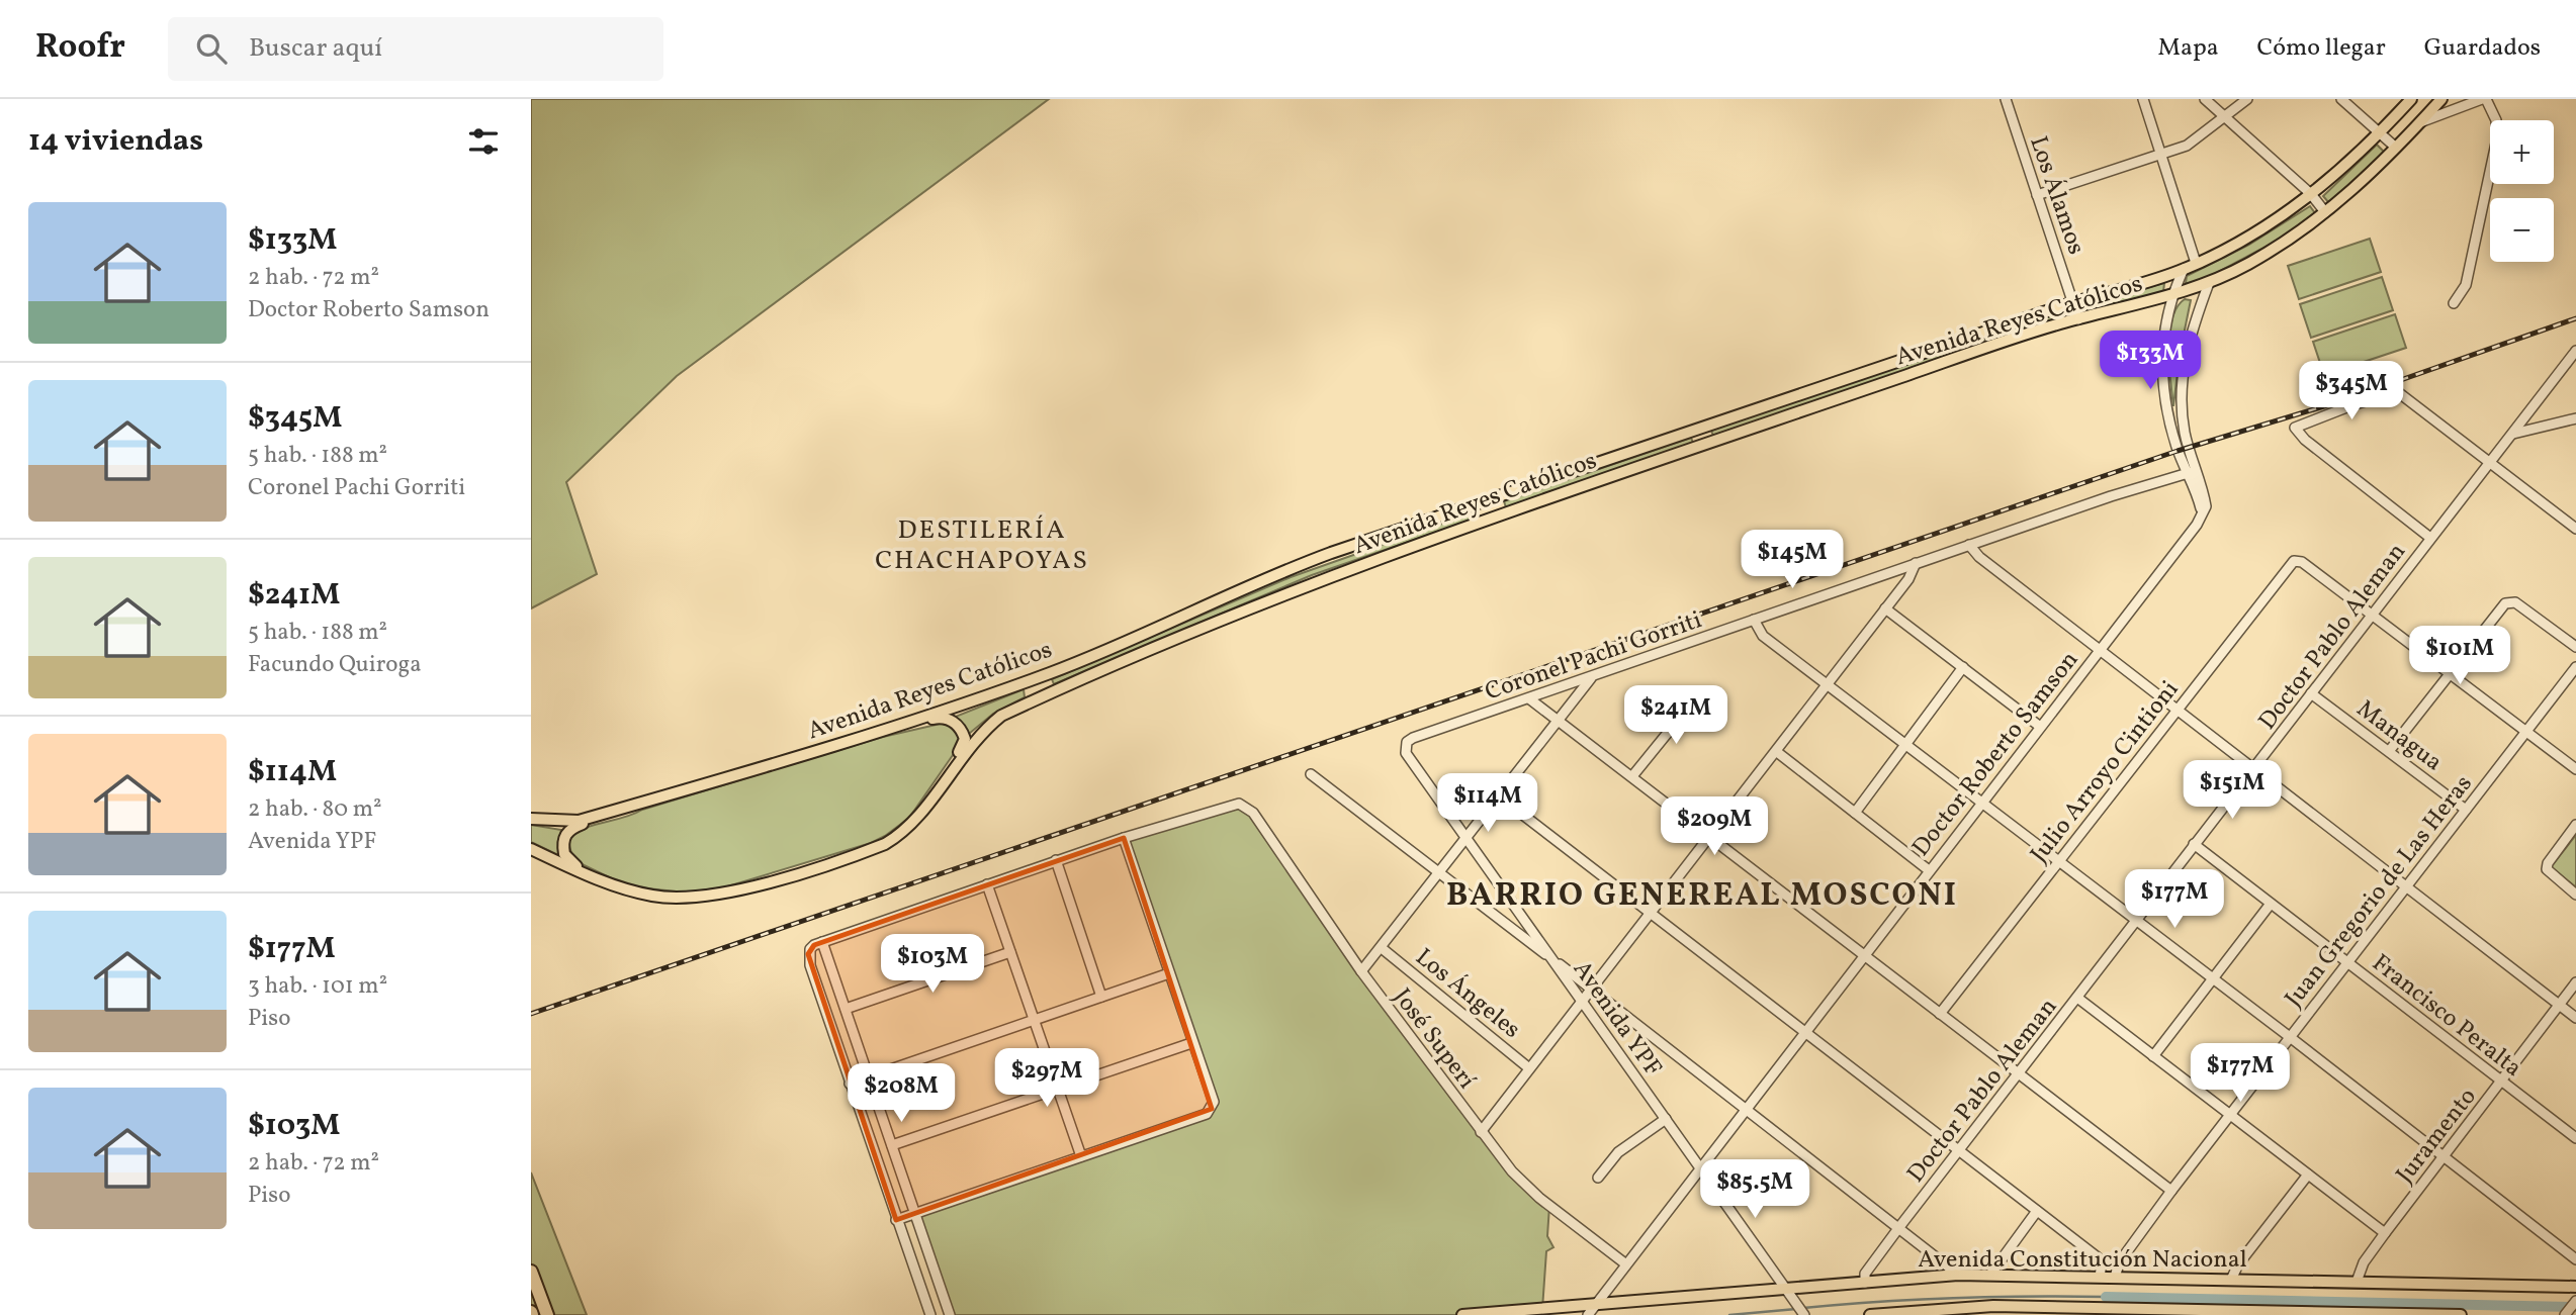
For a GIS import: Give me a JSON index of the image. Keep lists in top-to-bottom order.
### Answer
{
  "streets": {
    "main road": ["Avenida Reyes Católicos", "Avenida Constitución Nacional"],
    "street": [
      "Los Álamos",
      "Doctor Pablo Aleman",
      "Coronel Pachi Gorriti",
      "Managua",
      "Doctor Roberto Samson",
      "Julio Arroyo Cintioni",
      "Juan Gregorio de Las Heras",
      "Los Ángeles",
      "Francisco Peralta",
      "Avenida YPF",
      "José Superí",
      "Juramento"
    ]
  },
  "crossings": [
    ["Los Álamos", "Avenida Reyes Católicos"],
    ["Avenida Reyes Católicos", "Doctor Roberto Samson"],
    ["Doctor Pablo Aleman", "Managua"],
    ["Doctor Pablo Aleman", "Julio Arroyo Cintioni"],
    ["Doctor Pablo Aleman", "Francisco Peralta"],
    ["Doctor Pablo Aleman", "Avenida Constitución Nacional"],
    ["Coronel Pachi Gorriti", "Doctor Roberto Samson"],
    ["Coronel Pachi Gorriti", "Avenida YPF"],
    ["Managua", "Juan Gregorio de Las Heras"],
    ["Doctor Roberto Samson", "Avenida YPF"],
    ["Doctor Roberto Samson", "José Superí"],
    ["Doctor Roberto Samson", "Avenida Constitución Nacional"],
    ["Juan Gregorio de Las Heras", "Francisco Peralta"],
    ["Juan Gregorio de Las Heras", "Avenida Constitución Nacional"],
    ["Francisco Peralta", "Juramento"],
    ["Avenida YPF", "Avenida Constitución Nacional"],
    ["Juramento", "Avenida Constitución Nacional"]
  ],
  "districts": ["DESTILERÍA CHACHAPOYAS", "BARRIO GENEREAL MOSCONI"],
  "page": {
    "header": "Roofr",
    "search": "Buscar aquí",
    "nav": ["Mapa", "Cómo llegar", "Guardados"],
    "heading": "14 viviendas",
    "map_buttons": ["+", "−"],
    "list": [
      {
        "name": "$133M",
        "note": "2 hab. · 72 m² · Doctor Roberto Samson"
      },
      {
        "name": "$345M",
        "note": "5 hab. · 188 m² · Coronel Pachi Gorriti"
      },
      {
        "name": "$241M",
        "note": "5 hab. · 188 m² · Facundo Quiroga"
      },
      {
        "name": "$114M",
        "note": "2 hab. · 80 m² · Avenida YPF"
      },
      {
        "name": "$177M",
        "note": "3 hab. · 101 m² · Piso"
      },
      {
        "name": "$103M",
        "note": "2 hab. · 72 m² · Piso"
      }
    ],
    "price": [
      "$133M",
      "$345M",
      "$145M",
      "$101M",
      "$241M",
      "$151M",
      "$114M",
      "$209M",
      "$177M",
      "$103M",
      "$177M",
      "$297M",
      "$208M",
      "$85.5M"
    ]
  }
}
